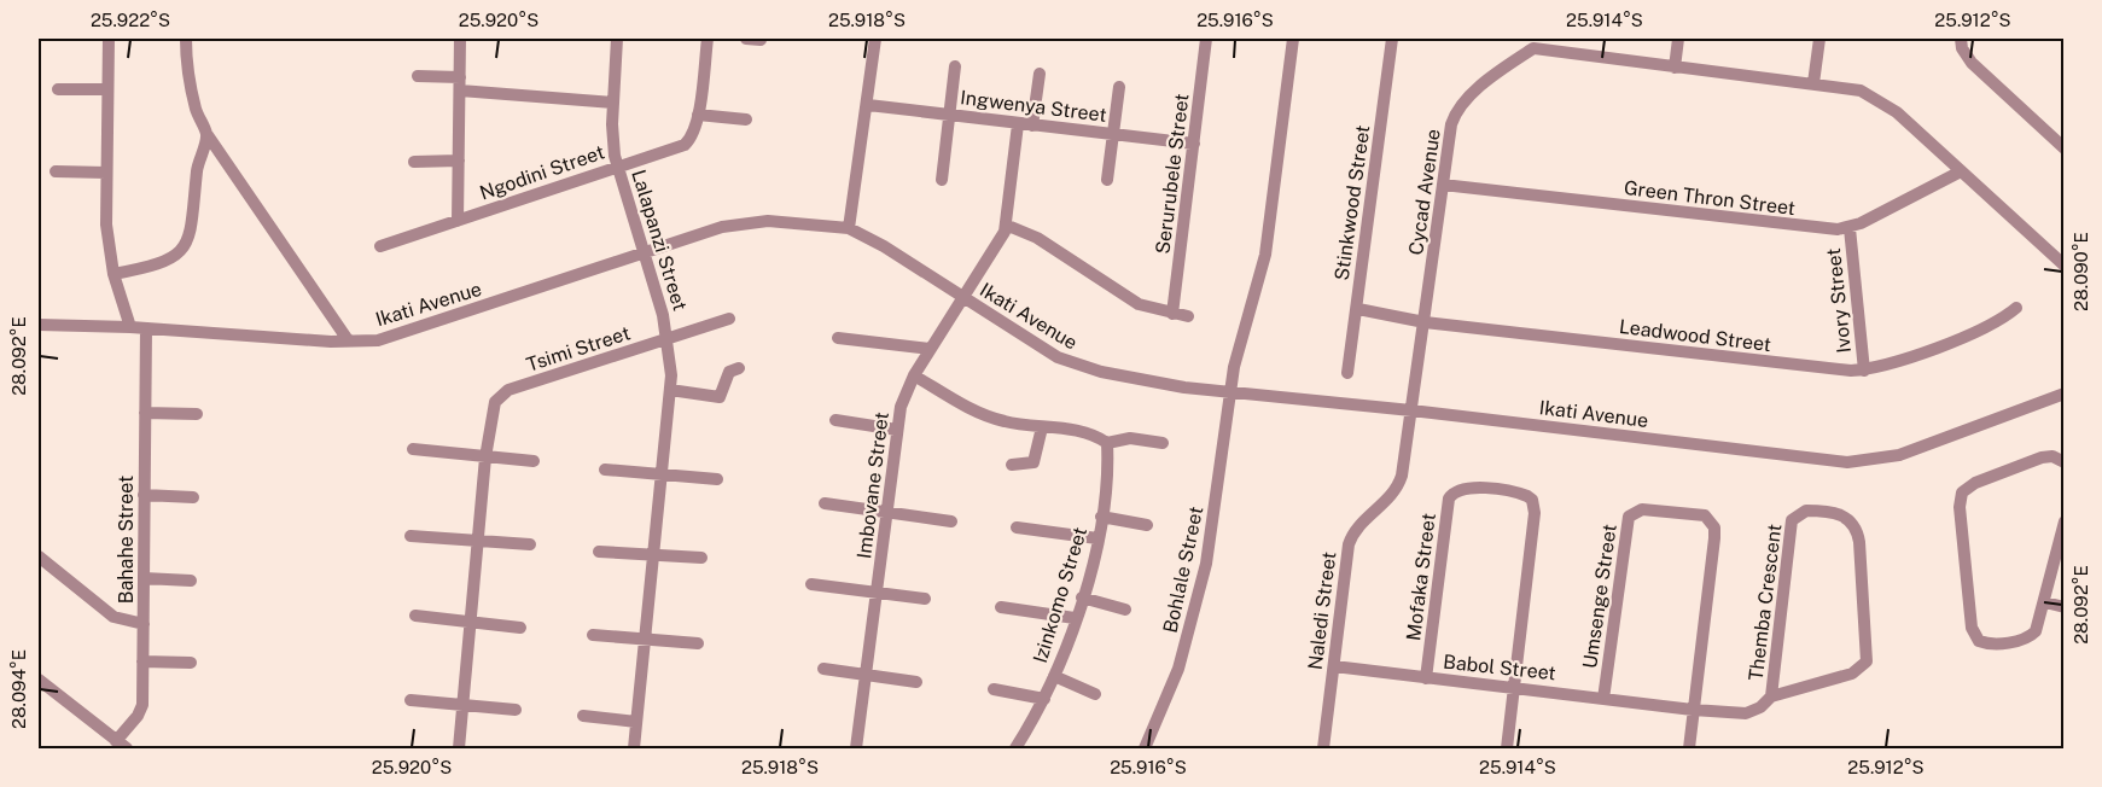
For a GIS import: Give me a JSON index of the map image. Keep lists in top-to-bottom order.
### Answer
{
  "streets": {
    "street": [
      "Ingwenya Street",
      "Ngodini Street",
      "Serurubele Street",
      "Cycad Avenue",
      "Green Thron Street",
      "Stinkwood Street",
      "Lalapanzi Street",
      "Ivory Street",
      "Ikati Avenue",
      "Leadwood Street",
      "Tsimi Street",
      "Imbovane Street",
      "Bahahe Street",
      "Bohlale Street",
      "Mofaka Street",
      "Izinkomo Street",
      "Umsenge Street",
      "Themba Crescent",
      "Naledi Street",
      "Babol Street"
    ]
  },
  "crossings": [
    ["Ingwenya Street", "Serurubele Street"],
    ["Ingwenya Street", "Imbovane Street"],
    ["Ngodini Street", "Lalapanzi Street"],
    ["Cycad Avenue", "Green Thron Street"],
    ["Cycad Avenue", "Ikati Avenue"],
    ["Cycad Avenue", "Leadwood Street"],
    ["Cycad Avenue", "Naledi Street"],
    ["Green Thron Street", "Ivory Street"],
    ["Stinkwood Street", "Leadwood Street"],
    ["Lalapanzi Street", "Ikati Avenue"],
    ["Lalapanzi Street", "Tsimi Street"],
    ["Ivory Street", "Leadwood Street"],
    ["Ikati Avenue", "Imbovane Street"],
    ["Ikati Avenue", "Bahahe Street"],
    ["Ikati Avenue", "Bohlale Street"],
    ["Ikati Avenue", "Naledi Street"],
    ["Mofaka Street", "Babol Street"],
    ["Umsenge Street", "Babol Street"],
    ["Themba Crescent", "Babol Street"],
    ["Naledi Street", "Babol Street"]
  ],
  "coordinates": [
    "25.922°S",
    "25.920°S",
    "25.918°S",
    "25.916°S",
    "25.914°S",
    "25.912°S",
    "28.090°E",
    "28.092°E",
    "28.094°E"
  ]
}
